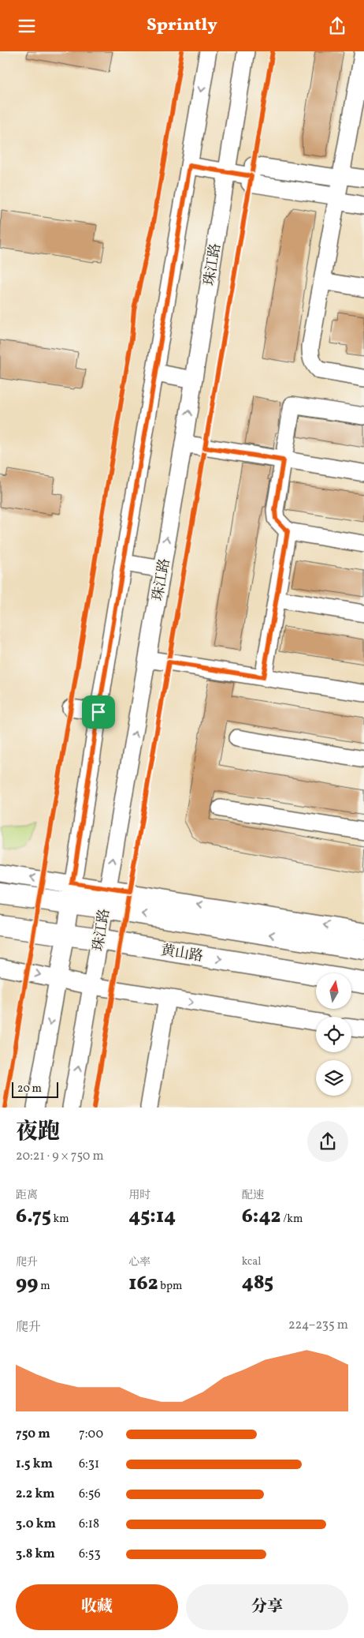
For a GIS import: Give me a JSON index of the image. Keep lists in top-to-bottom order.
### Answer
{
  "streets": {
    "main road": ["黄山路"],
    "street": ["珠江路"]
  },
  "crossings": [
    ["珠江路", "黄山路"]
  ],
  "scale_bar": "20 m",
  "north": "top",
  "page": {
    "header": "Sprintly",
    "scale": "20 m",
    "heading": ["夜跑", "20:21 · 9 × 750 m"],
    "stats": [
      ["距离", "6.75 km"],
      ["用时", "45:14"],
      ["配速", "6:42 /km"],
      ["爬升", "99 m"],
      ["心率", "162 bpm"],
      ["kcal", "485"]
    ],
    "chart": ["爬升", "224–235 m"],
    "list": [
      {
        "name": "750 m",
        "note": "7:00"
      },
      {
        "name": "1.5 km",
        "note": "6:31"
      },
      {
        "name": "2.2 km",
        "note": "6:56"
      },
      {
        "name": "3.0 km",
        "note": "6:18"
      },
      {
        "name": "3.8 km",
        "note": "6:53"
      }
    ],
    "buttons": ["收藏", "分享"]
  }
}
